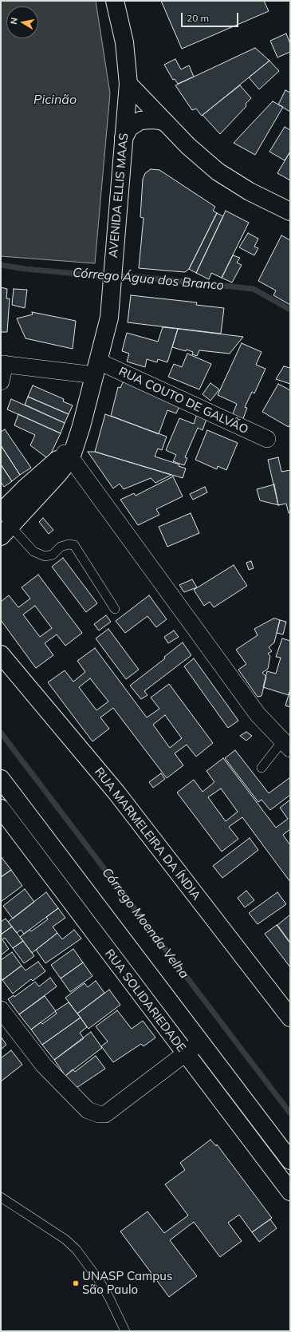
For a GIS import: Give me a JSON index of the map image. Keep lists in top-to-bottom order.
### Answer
{
  "streets": {
    "main road": ["AVENIDA ELLIS MAAS", "RUA MARMELEIRA DA ÍNDIA", "RUA SOLIDARIEDADE"],
    "street": ["RUA COUTO DE GALVÃO"]
  },
  "crossings": [
    ["AVENIDA ELLIS MAAS", "RUA COUTO DE GALVÃO"]
  ],
  "water": ["Picinão", "Córrego Água dos Branco", "Córrego Moenda Velha"],
  "places": ["UNASP Campus São Paulo"],
  "scale_bar": "20 m",
  "north": "left"
}
